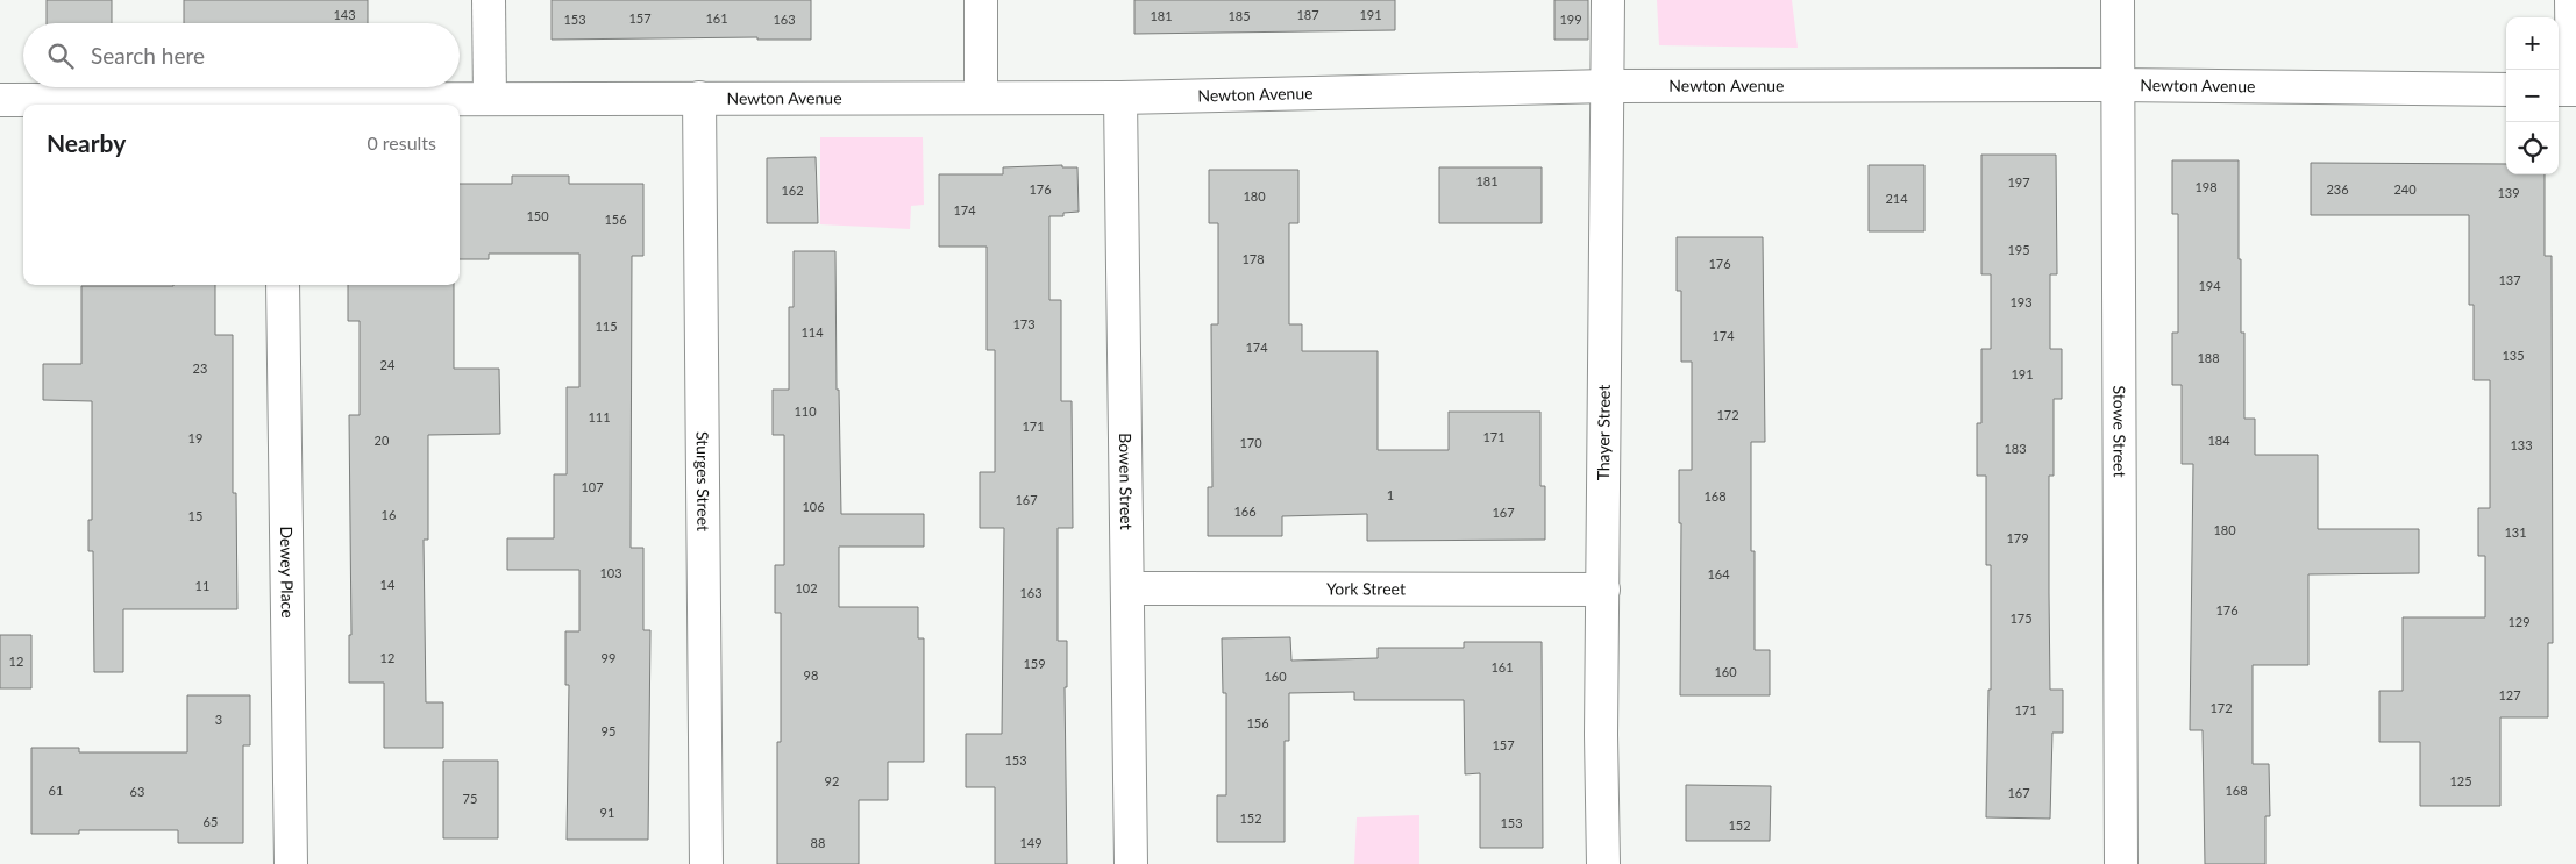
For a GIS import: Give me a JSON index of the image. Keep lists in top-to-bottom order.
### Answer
{
  "streets": {
    "street": [
      "Newton Avenue",
      "Stowe Street",
      "Thayer Street",
      "Sturges Street",
      "Bowen Street",
      "Dewey Place",
      "York Street"
    ]
  },
  "crossings": [
    ["Newton Avenue", "Stowe Street"],
    ["Newton Avenue", "Thayer Street"],
    ["Newton Avenue", "Sturges Street"],
    ["Newton Avenue", "Bowen Street"],
    ["Thayer Street", "York Street"],
    ["Bowen Street", "York Street"]
  ],
  "house_numbers": [
    "143",
    "187",
    "191",
    "181",
    "185",
    "157",
    "161",
    "153",
    "163",
    "199",
    "181",
    "197",
    "198",
    "176",
    "236",
    "240",
    "162",
    "139",
    "180",
    "214",
    "174",
    "150",
    "156",
    "195",
    "178",
    "176",
    "137",
    "194",
    "193",
    "173",
    "115",
    "114",
    "174",
    "174",
    "135",
    "188",
    "24",
    "23",
    "191",
    "110",
    "172",
    "111",
    "171",
    "171",
    "19",
    "20",
    "184",
    "170",
    "133",
    "183",
    "107",
    "1",
    "168",
    "167",
    "106",
    "166",
    "167",
    "16",
    "15",
    "180",
    "131",
    "179",
    "103",
    "164",
    "14",
    "11",
    "102",
    "163",
    "176",
    "175",
    "129",
    "12",
    "99",
    "12",
    "159",
    "161",
    "160",
    "98",
    "160",
    "127",
    "172",
    "171",
    "3",
    "156",
    "95",
    "157",
    "153",
    "92",
    "125",
    "61",
    "168",
    "63",
    "167",
    "75",
    "91",
    "152",
    "65",
    "153",
    "152",
    "88",
    "149"
  ],
  "page": {
    "map_buttons": ["+", "−"],
    "search": "Search here",
    "heading": ["Nearby", "0 results"]
  }
}
